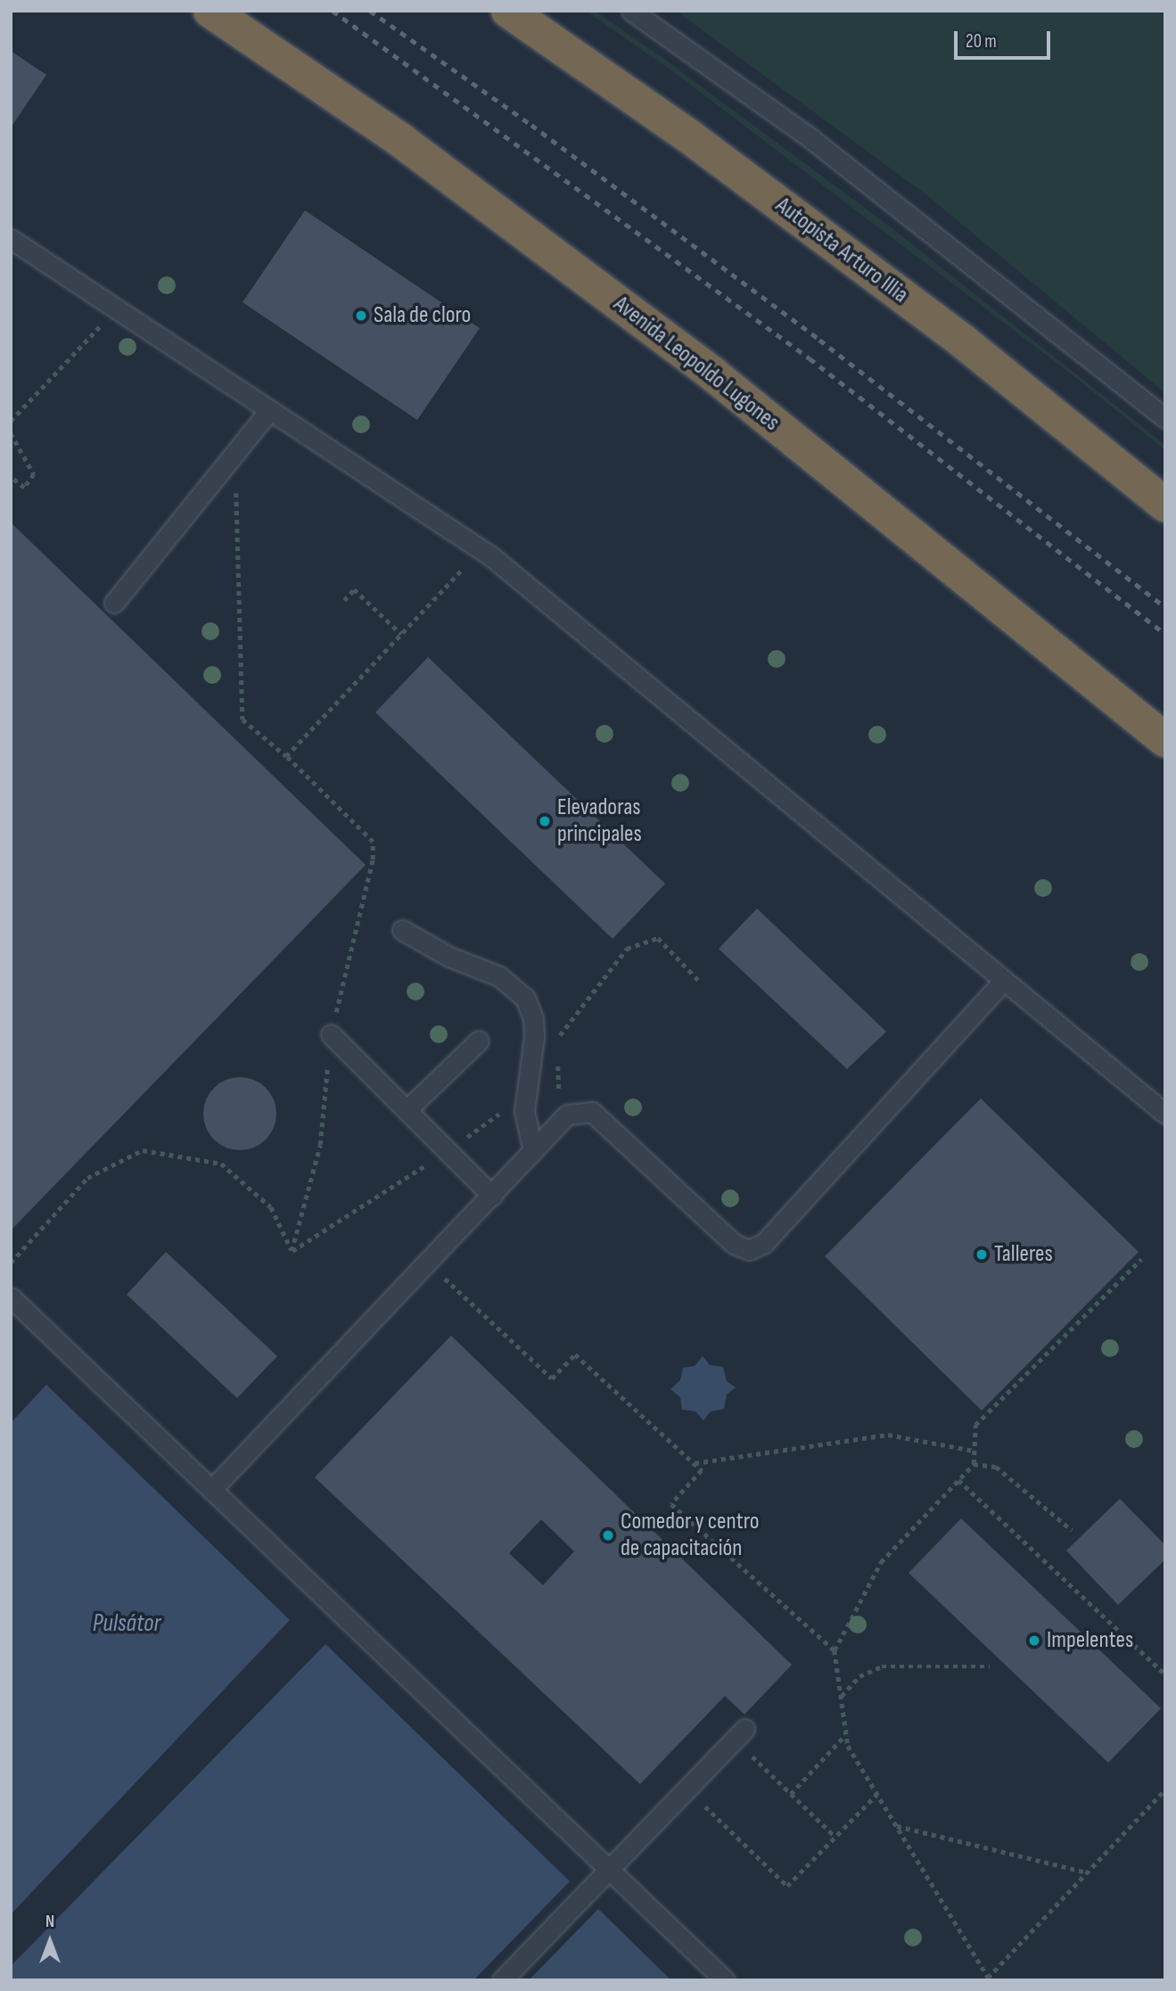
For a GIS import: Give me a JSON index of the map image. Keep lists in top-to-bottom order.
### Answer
{
  "streets": {
    "highway": ["Autopista Arturo Illia", "Avenida Leopoldo Lugones"]
  },
  "water": ["Pulsátor"],
  "places": [
    "Sala de cloro",
    "Elevadoras principales",
    "Talleres",
    "Comedor y centro de capacitación",
    "Impelentes"
  ],
  "scale_bar": "20 m",
  "north": "top"
}
